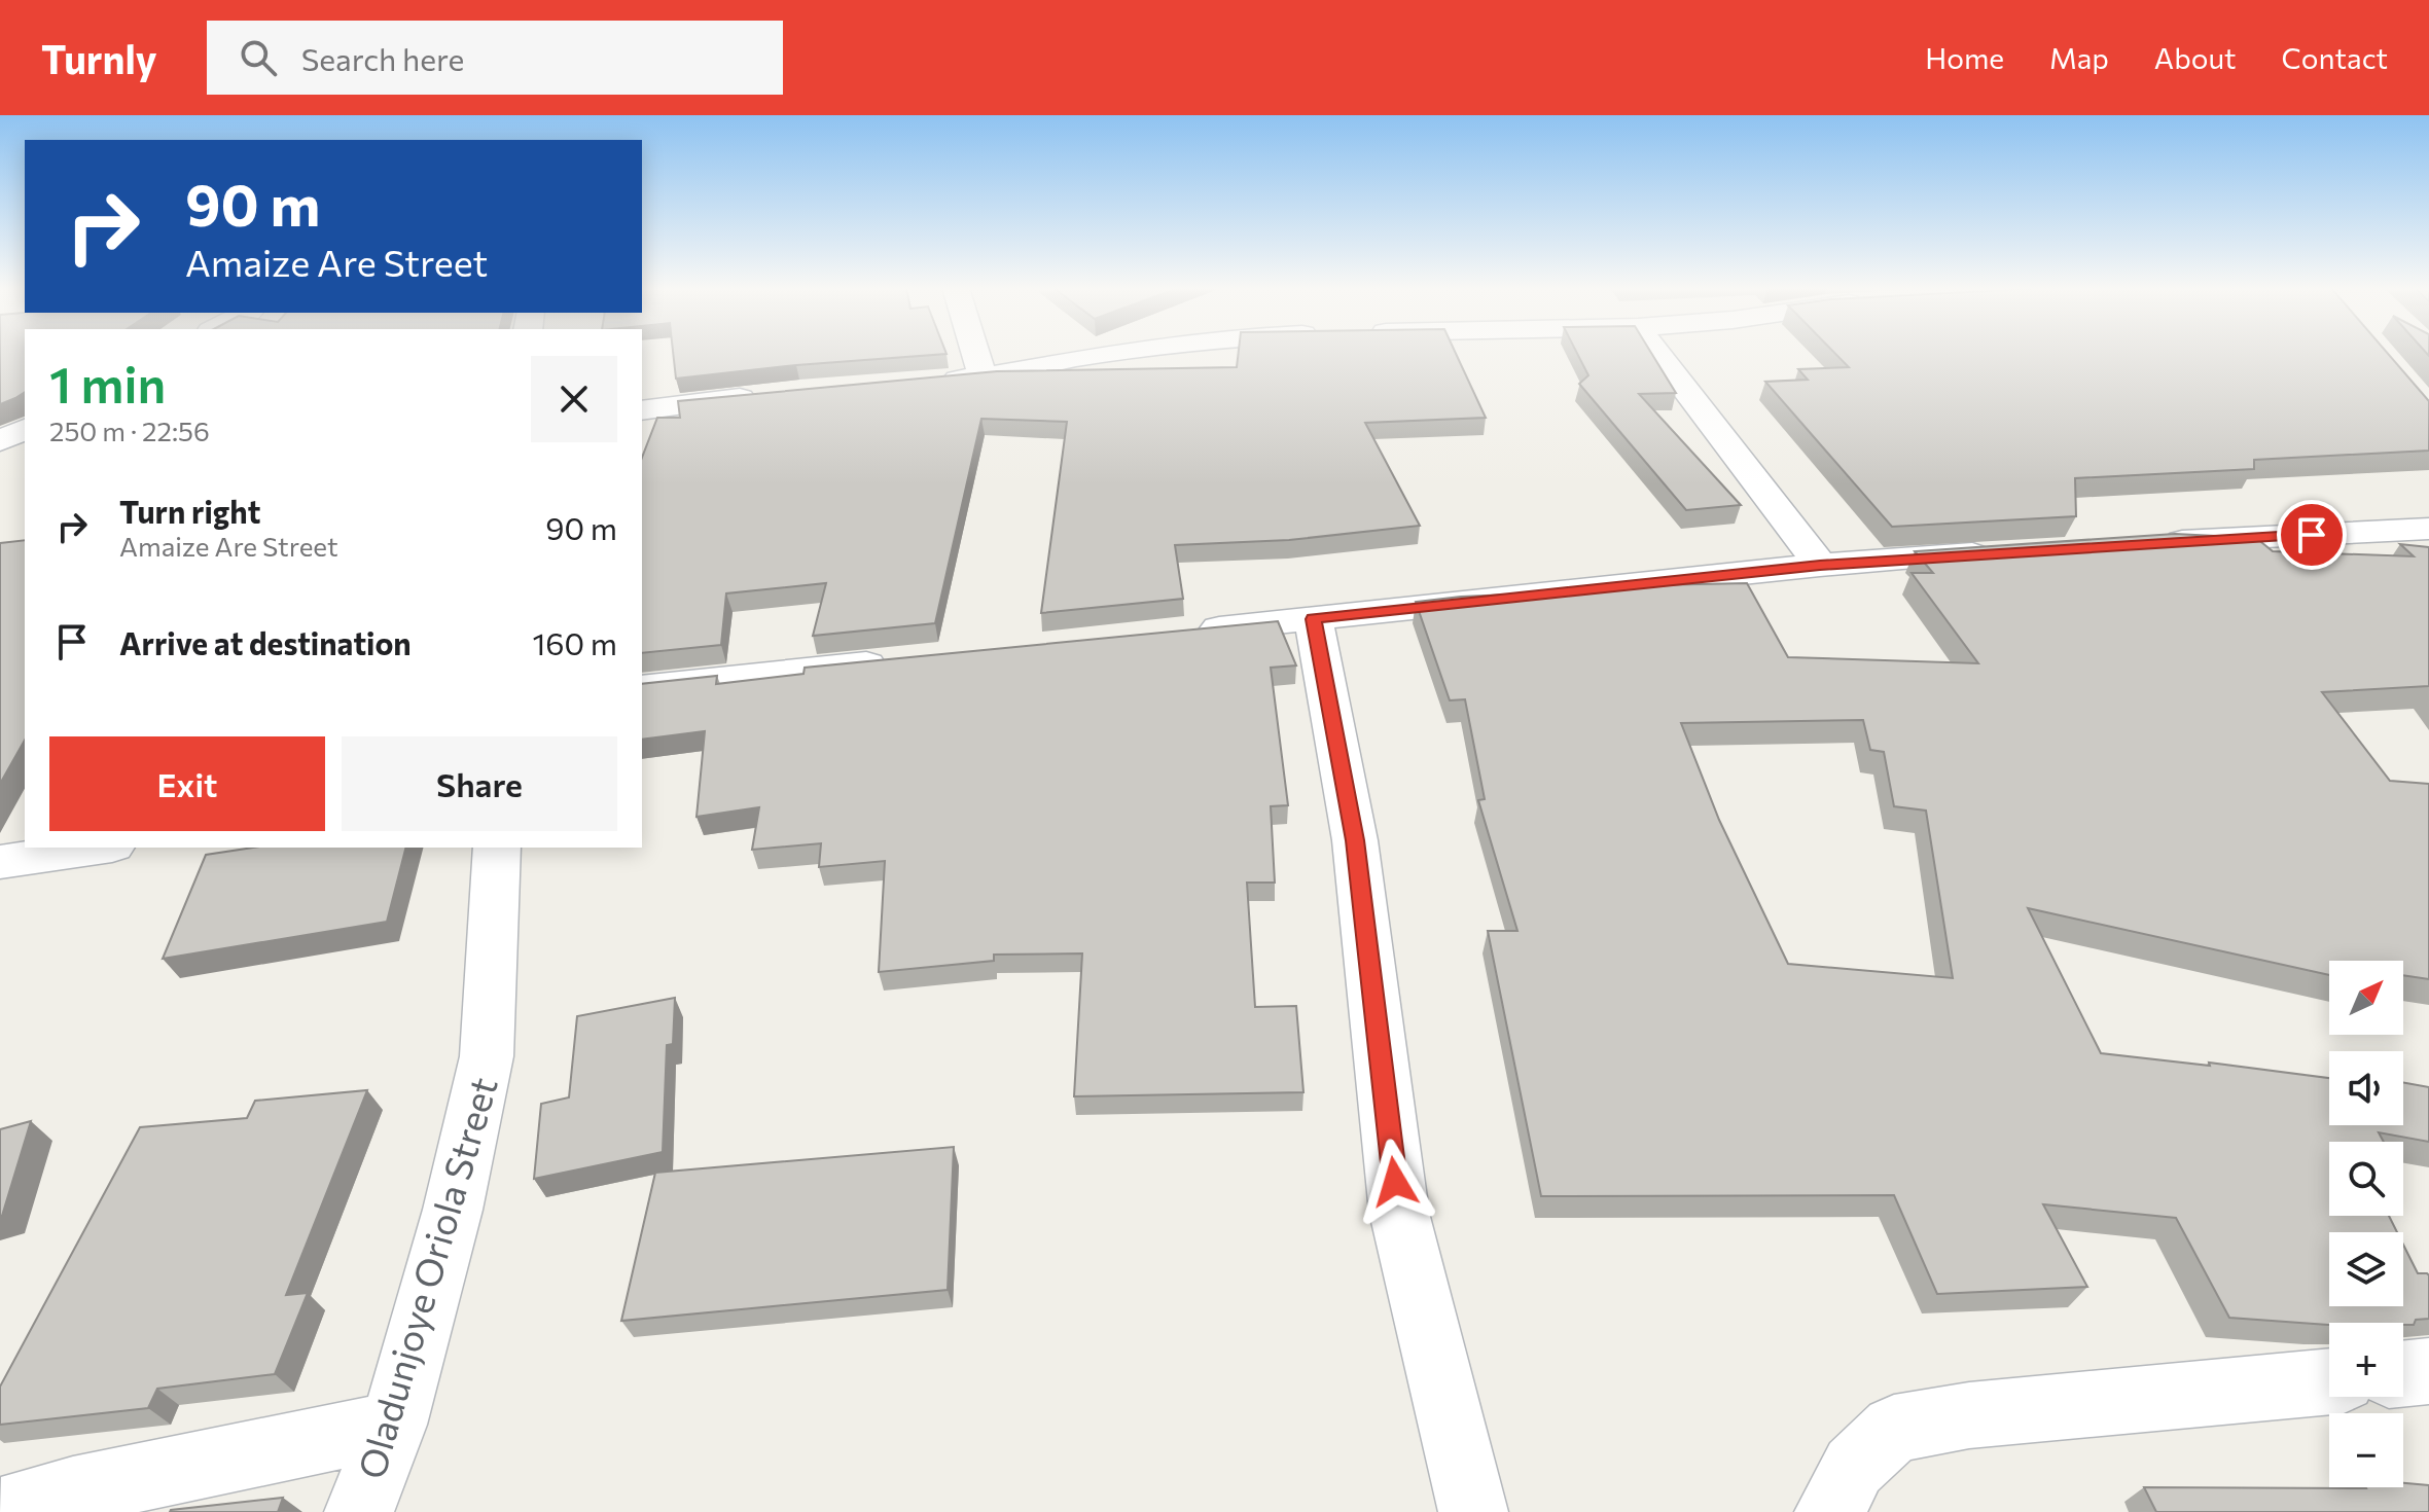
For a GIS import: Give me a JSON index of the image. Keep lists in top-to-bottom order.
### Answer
{
  "streets": {
    "street": ["Oladunjoye Oriola Street"]
  },
  "north": "top right",
  "page": {
    "header": "Turnly",
    "search": "Search here",
    "nav": [
      "Home",
      "Map",
      "About",
      "Contact"
    ],
    "turn": ["90 m", "Amaize Are Street"],
    "heading": ["1 min", "250 m · 22:56"],
    "list": [
      {
        "name": "Turn right",
        "note": "Amaize Are Street",
        "value": "90 m"
      },
      {
        "name": "Arrive at destination",
        "value": "160 m"
      }
    ],
    "buttons": ["Exit", "Share"],
    "map_buttons": ["+", "−"]
  }
}
